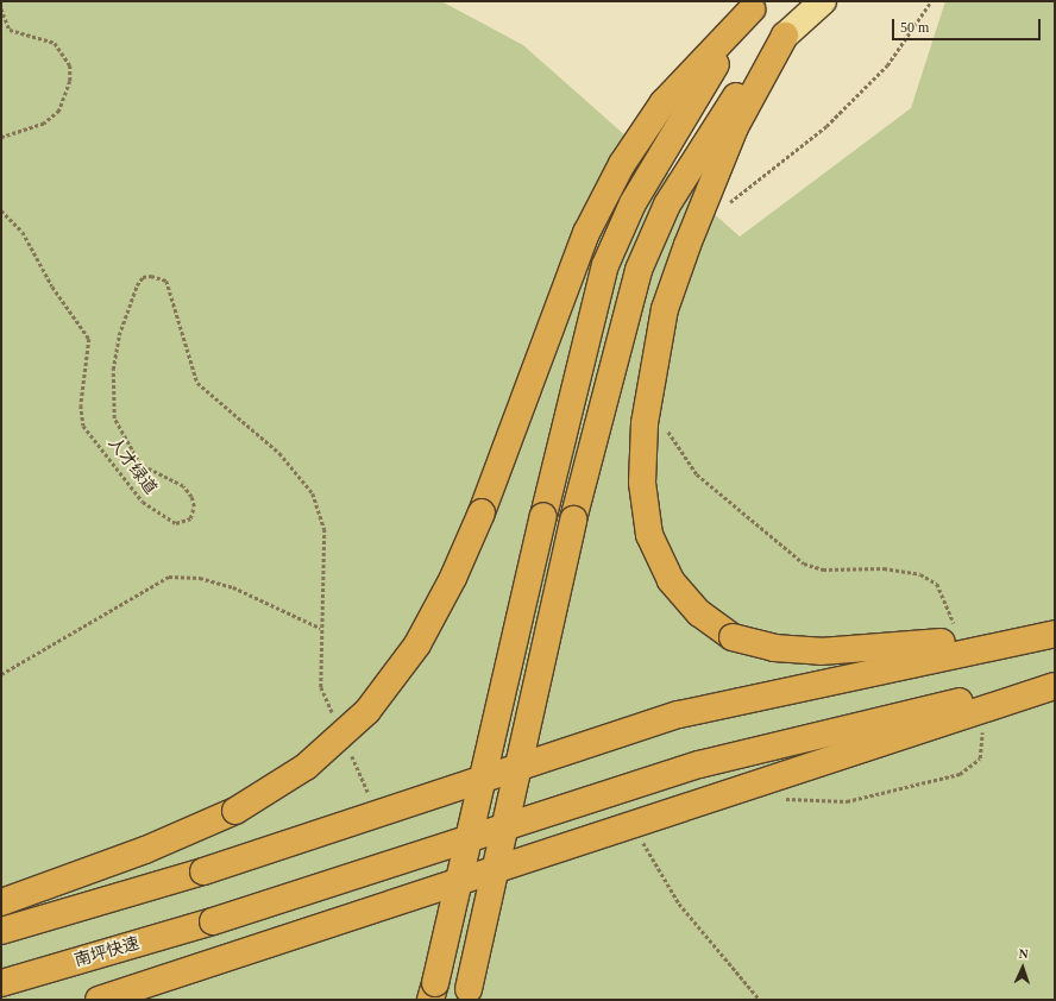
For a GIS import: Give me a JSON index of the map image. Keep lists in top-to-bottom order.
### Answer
{
  "streets": {
    "highway": ["南坪快速"],
    "path": ["人才绿道"]
  },
  "scale_bar": "50 m",
  "north": "top"
}
